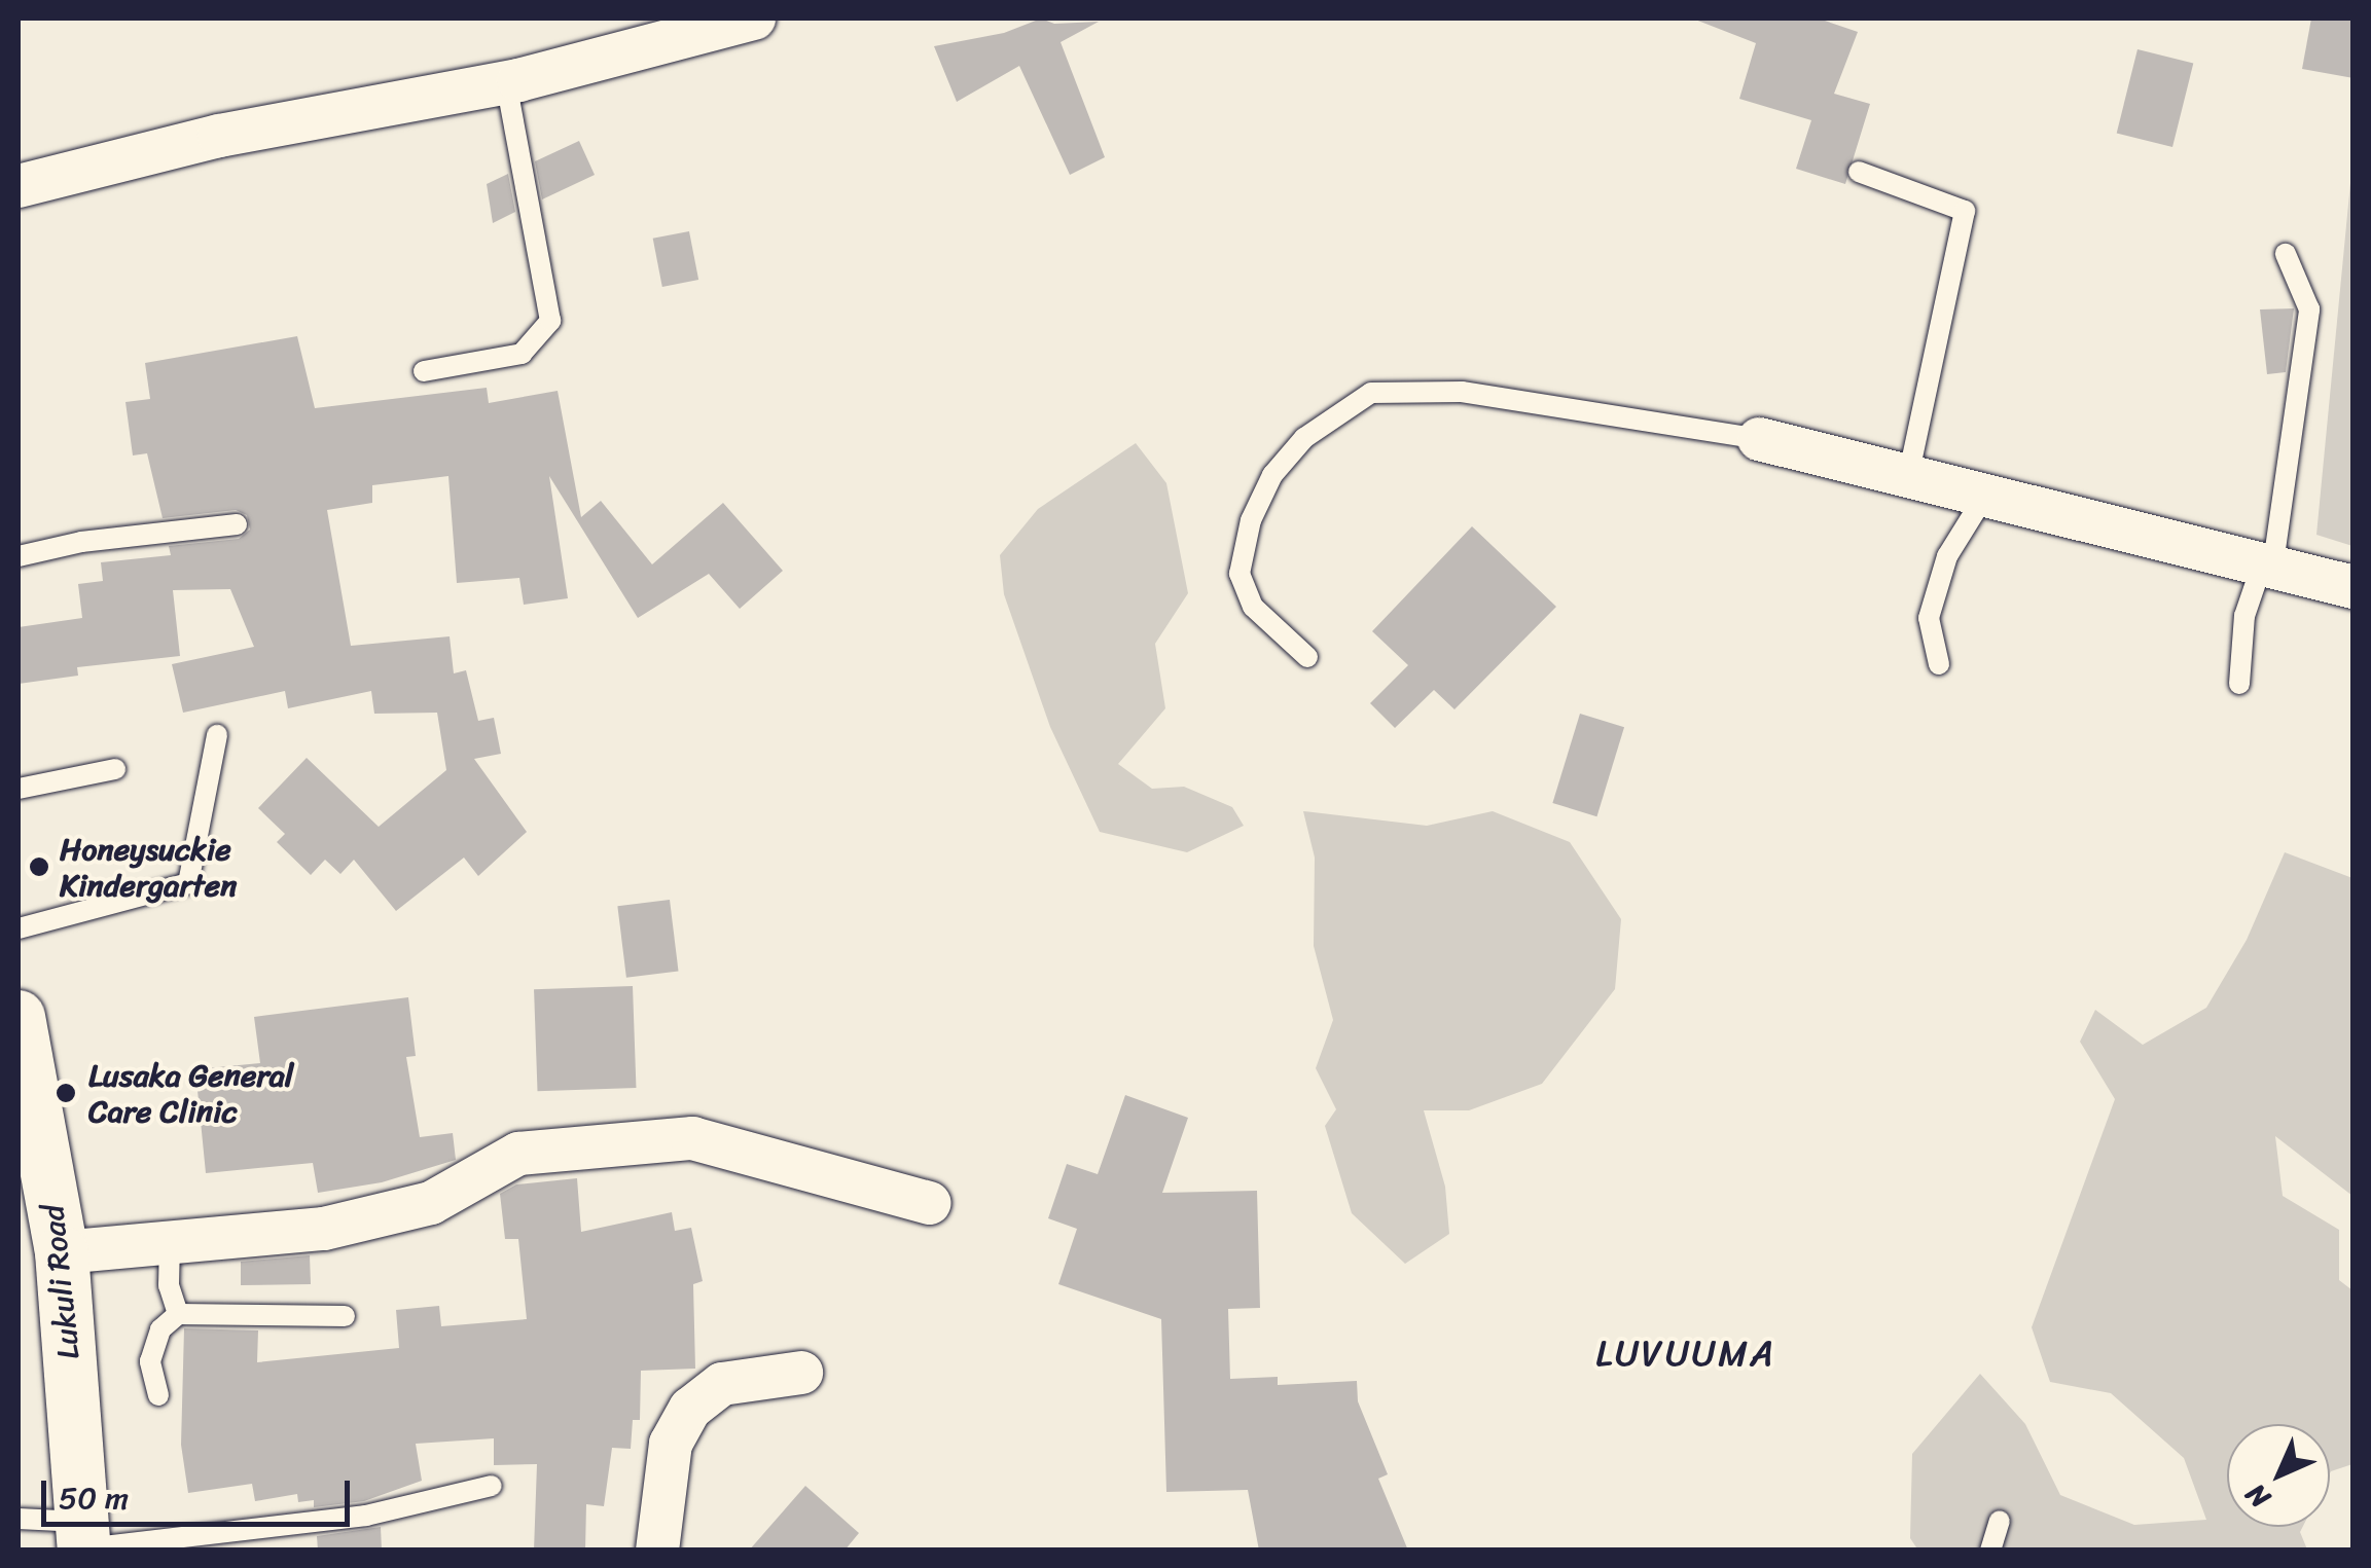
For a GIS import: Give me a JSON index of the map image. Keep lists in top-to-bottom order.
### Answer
{
  "streets": {
    "street": ["Lukuli Road"]
  },
  "districts": ["LUVUUMA"],
  "places": ["Honeysuckie Kindergarten", "Lusaka General Care Clinic"],
  "scale_bar": "50 m",
  "north": "bottom left"
}
